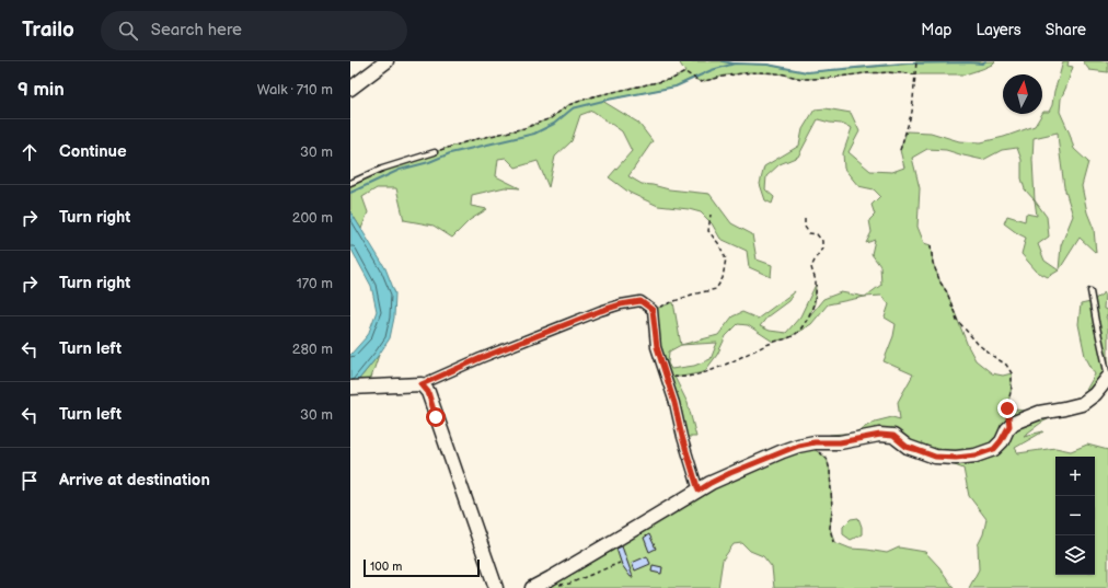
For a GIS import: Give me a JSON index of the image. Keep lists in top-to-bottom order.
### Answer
{
  "scale_bar": "100 m",
  "north": "top",
  "page": {
    "header": "Trailo",
    "search": "Search here",
    "nav": ["Map", "Layers", "Share"],
    "heading": ["9 min", "Walk · 710 m"],
    "list": [
      ["Continue", "30 m"],
      ["Turn right", "200 m"],
      ["Turn right", "170 m"],
      ["Turn left", "280 m"],
      ["Turn left", "30 m"],
      "Arrive at destination"
    ],
    "map_buttons": ["+", "−"],
    "scale": "100 m"
  }
}
